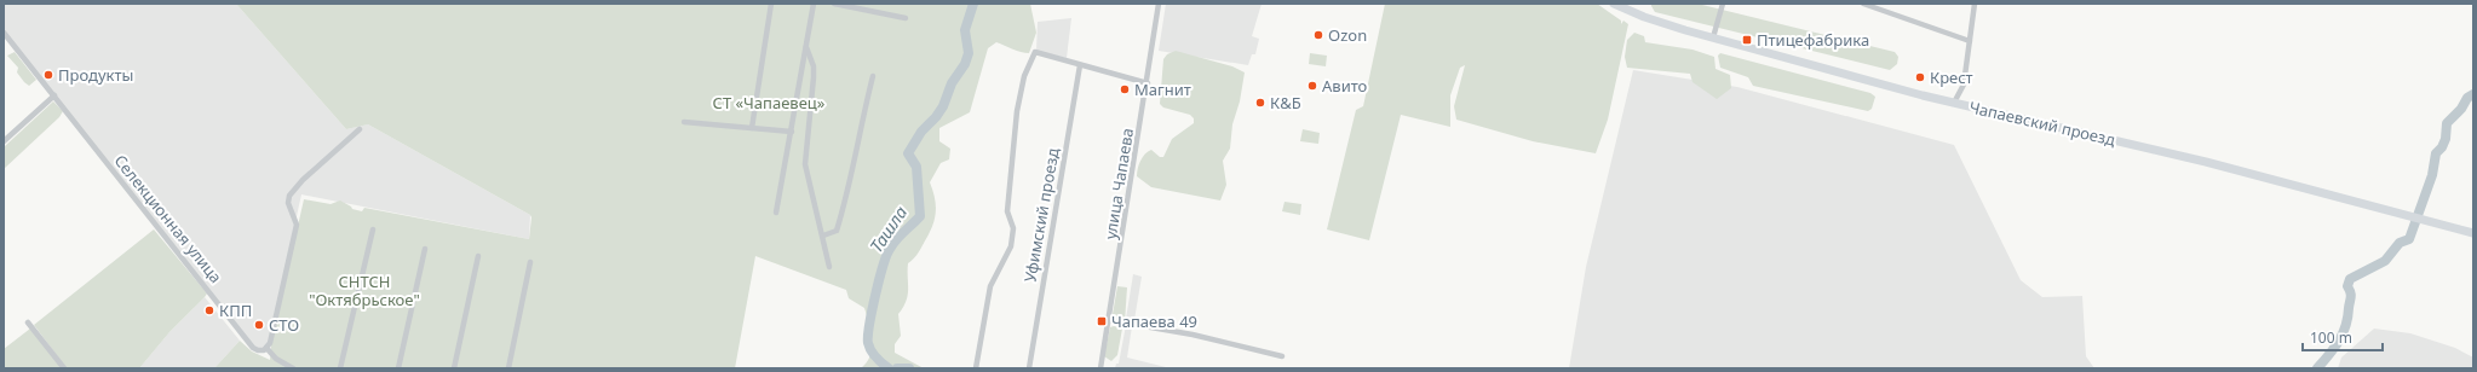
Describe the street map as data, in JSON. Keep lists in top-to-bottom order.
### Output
{
  "streets": {
    "main road": ["Чапаевский проезд"],
    "street": ["улица Чапаева", "Уфимский проезд", "Селекционная улица"]
  },
  "water": ["Ташла"],
  "parks": ["СТ «Чапаевец»", "СНТСН \"Октябрьское\""],
  "places": {
    "other": [
      "Ozon",
      "Продукты",
      "Крест",
      "Авито",
      "Магнит",
      "К&Б",
      "КПП",
      "СТО"
    ],
    "transit": ["Птицефабрика", "Чапаева 49"]
  },
  "scale_bar": "100 m"
}
